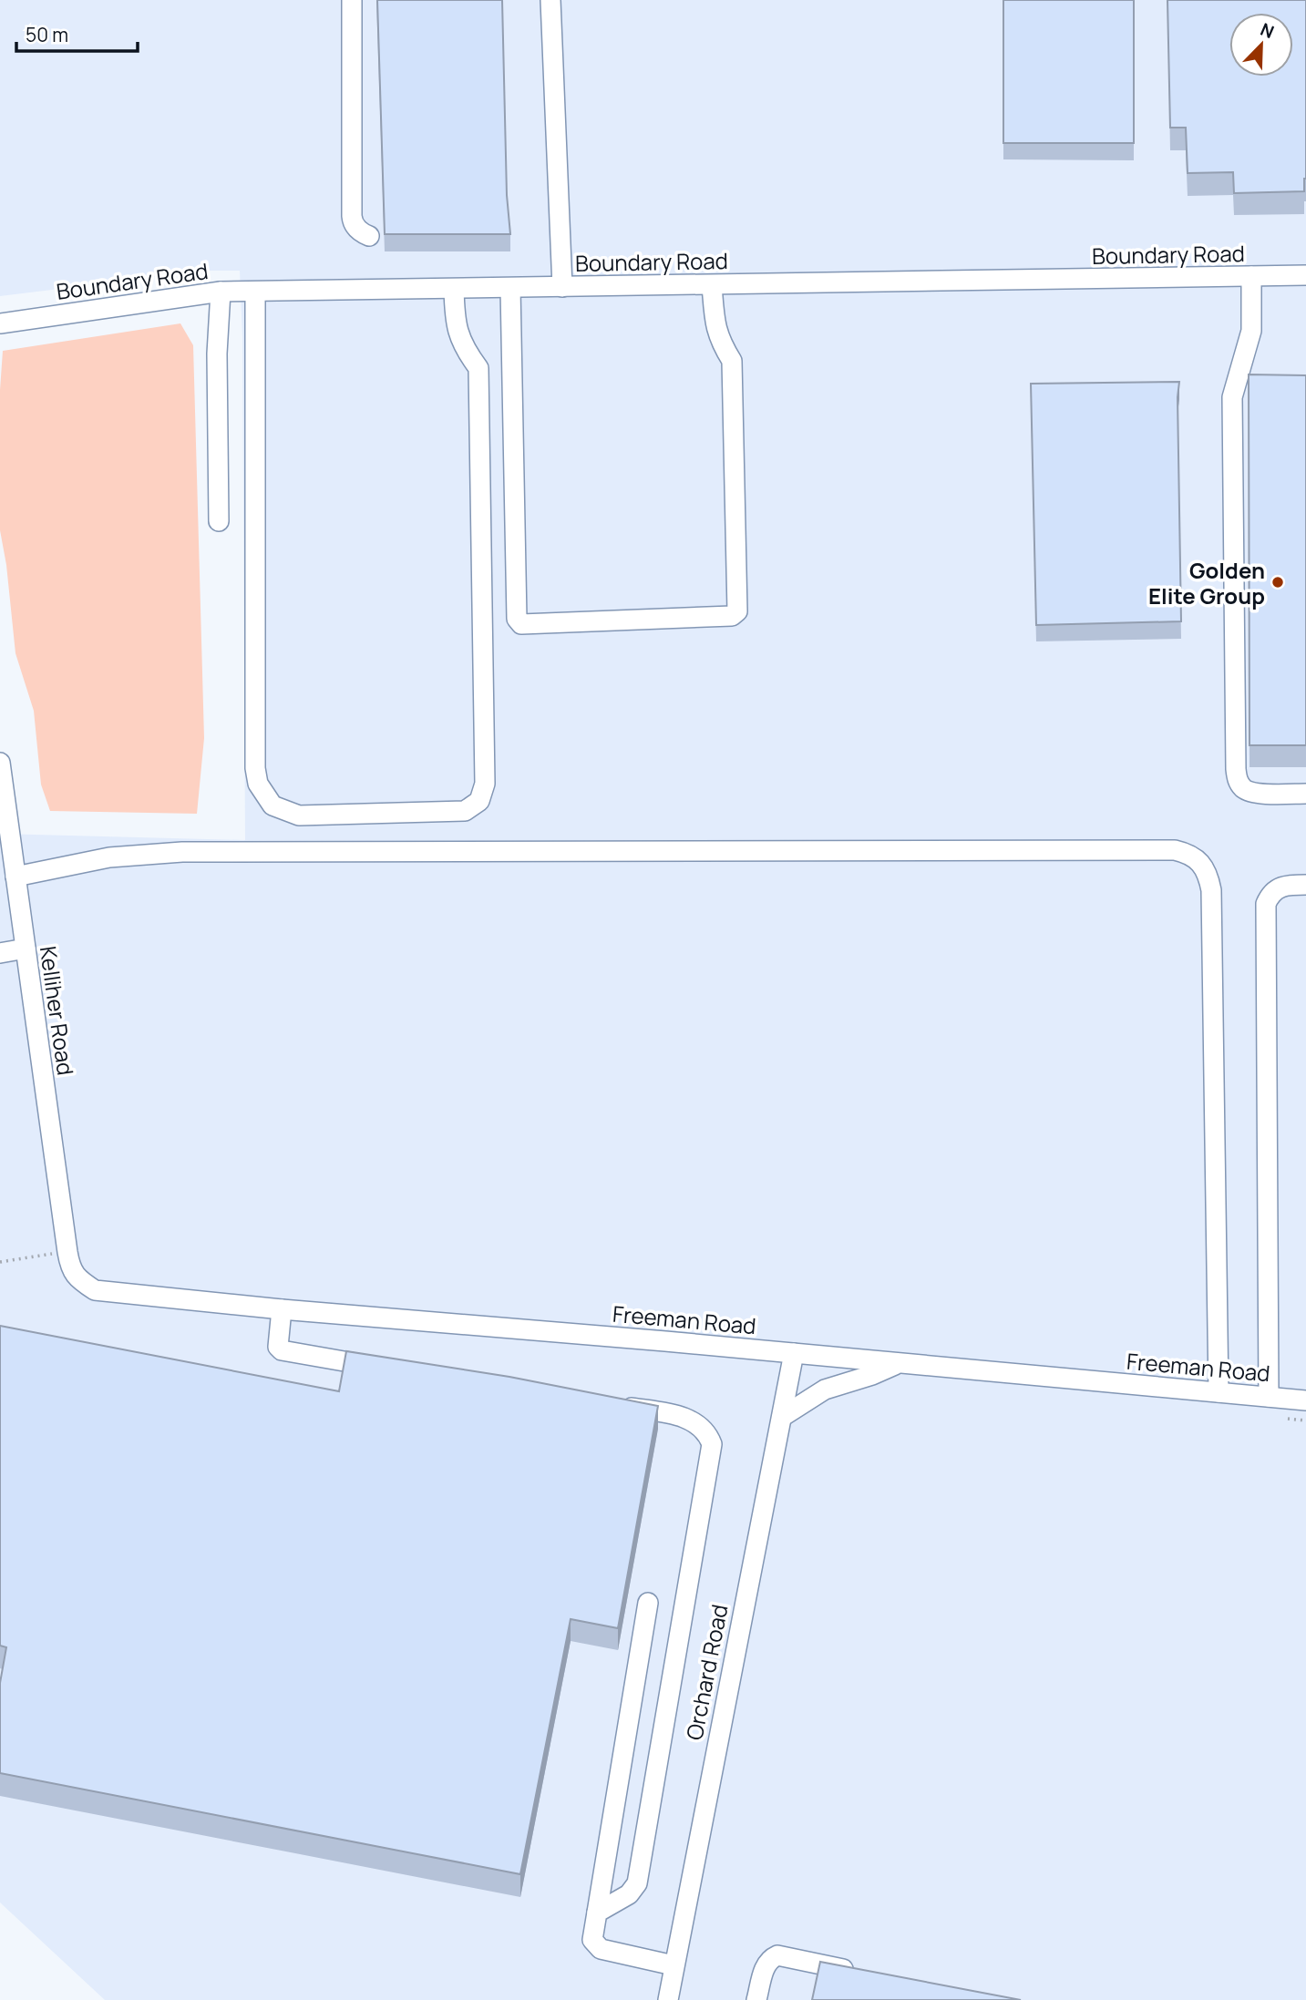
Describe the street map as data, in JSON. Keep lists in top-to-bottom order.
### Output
{
  "streets": {
    "street": [
      "Boundary Road",
      "Kelliher Road",
      "Freeman Road",
      "Orchard Road"
    ]
  },
  "crossings": [
    ["Kelliher Road", "Freeman Road"],
    ["Freeman Road", "Orchard Road"]
  ],
  "places": ["Golden Elite Group"],
  "scale_bar": "50 m",
  "north": "top right"
}
